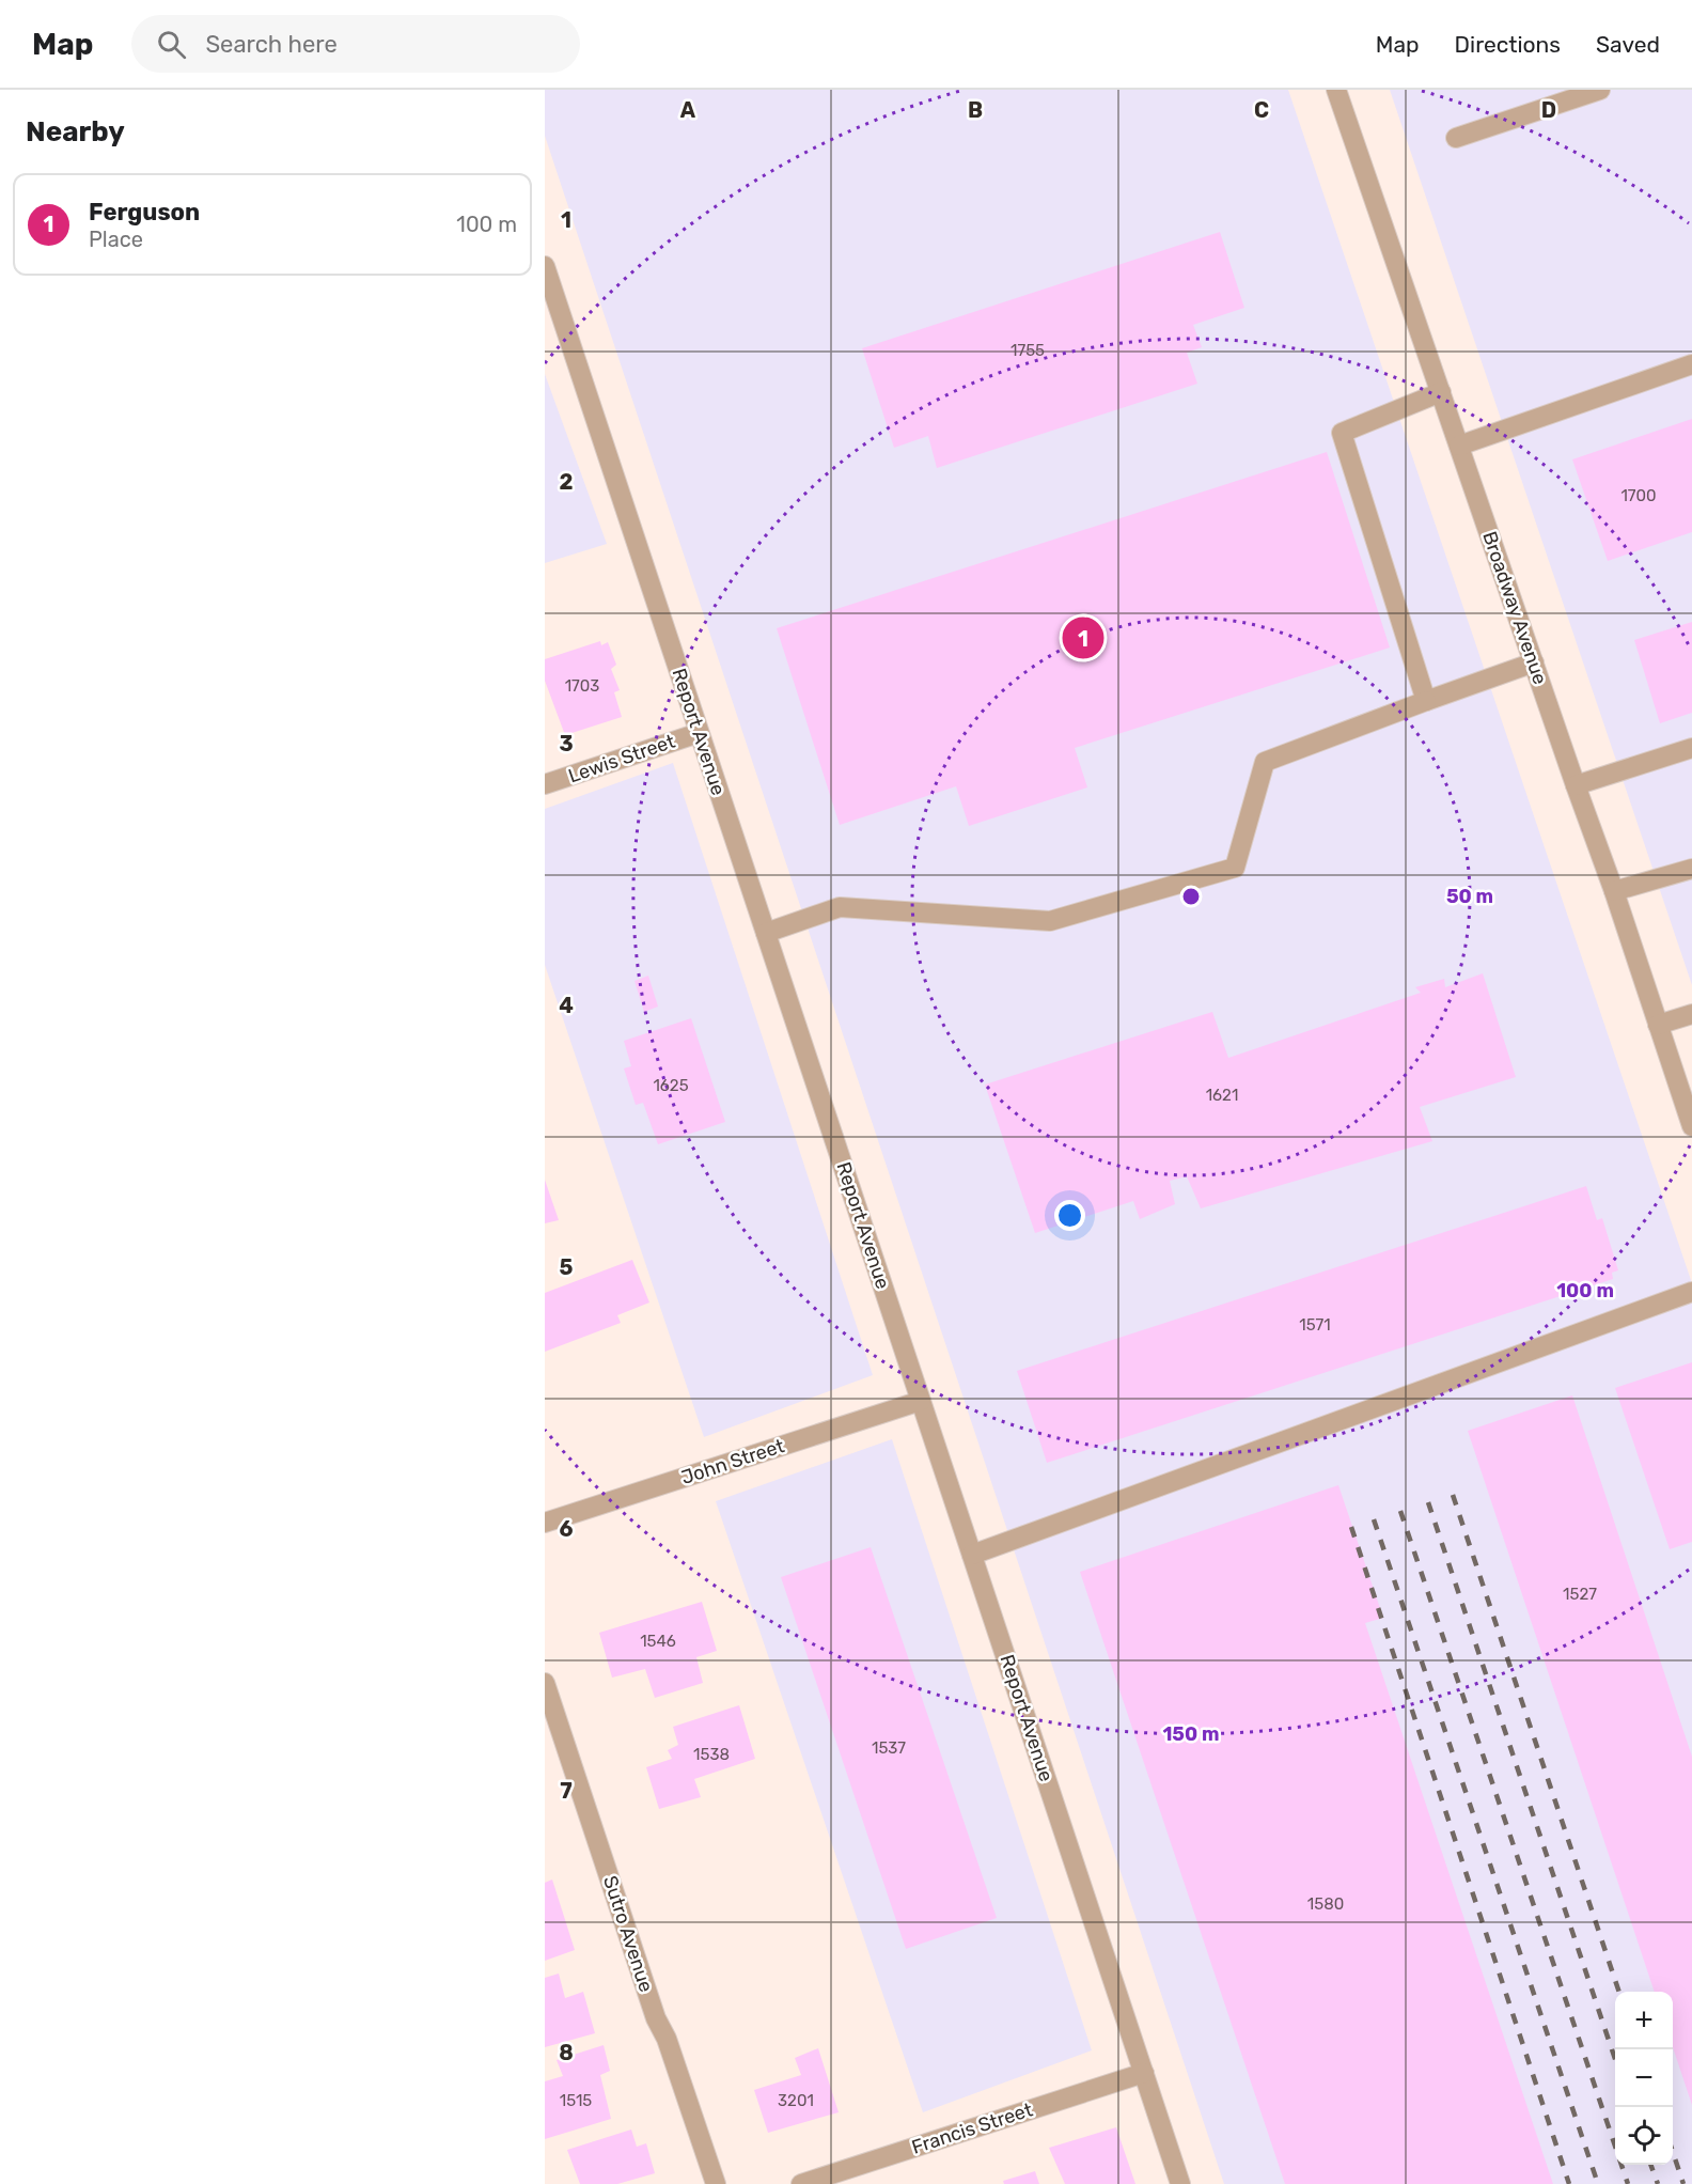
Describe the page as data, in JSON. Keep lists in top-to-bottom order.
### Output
{
  "streets": {
    "street": [
      "Broadway Avenue",
      "Report Avenue",
      "Lewis Street",
      "John Street",
      "Sutro Avenue",
      "Francis Street"
    ]
  },
  "crossings": [
    ["Report Avenue", "Lewis Street"],
    ["Report Avenue", "John Street"],
    ["Report Avenue", "Francis Street"]
  ],
  "house_numbers": [
    "1755",
    "1700",
    "1703",
    "1625",
    "1621",
    "1571",
    "1527",
    "1546",
    "1537",
    "1538",
    "1580",
    "1515",
    "3201"
  ],
  "page": {
    "header": "Map",
    "search": "Search here",
    "nav": ["Map", "Directions", "Saved"],
    "heading": "Nearby",
    "list": [
      {
        "mark": "1",
        "name": "Ferguson",
        "note": "Place",
        "value": "100 m"
      }
    ],
    "pins": "1",
    "map_buttons": ["+", "−"]
  },
  "grid": {
    "columns": [
      "A",
      "B",
      "C",
      "D"
    ],
    "rows": [
      "1",
      "2",
      "3",
      "4",
      "5",
      "6",
      "7",
      "8"
    ]
  },
  "rings": ["50 m", "100 m", "150 m"]
}
